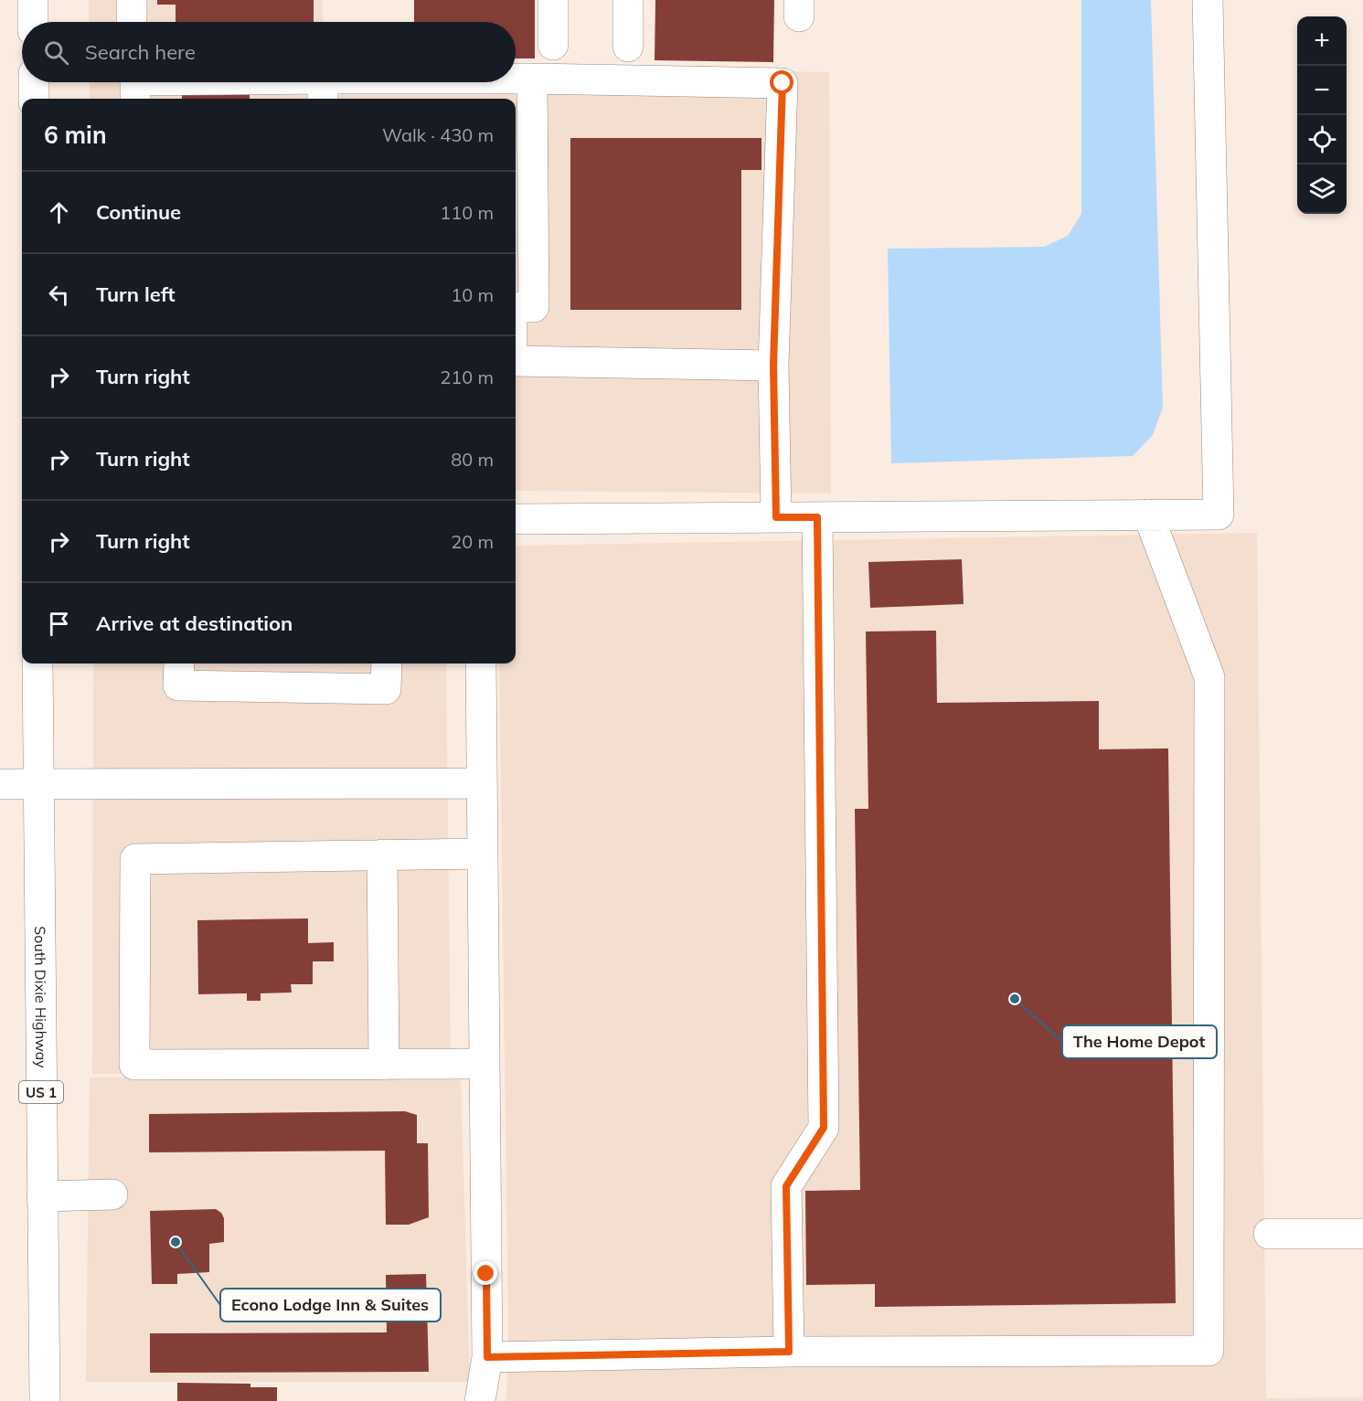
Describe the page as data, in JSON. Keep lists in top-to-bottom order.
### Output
{
  "streets": {
    "main road": ["South Dixie Highway", "US 1"]
  },
  "places": ["The Home Depot", "Econo Lodge Inn & Suites"],
  "page": {
    "map_buttons": ["+", "−"],
    "search": "Search here",
    "heading": ["6 min", "Walk · 430 m"],
    "list": [
      ["Continue", "110 m"],
      ["Turn left", "10 m"],
      ["Turn right", "210 m"],
      ["Turn right", "80 m"],
      ["Turn right", "20 m"],
      "Arrive at destination"
    ]
  }
}
